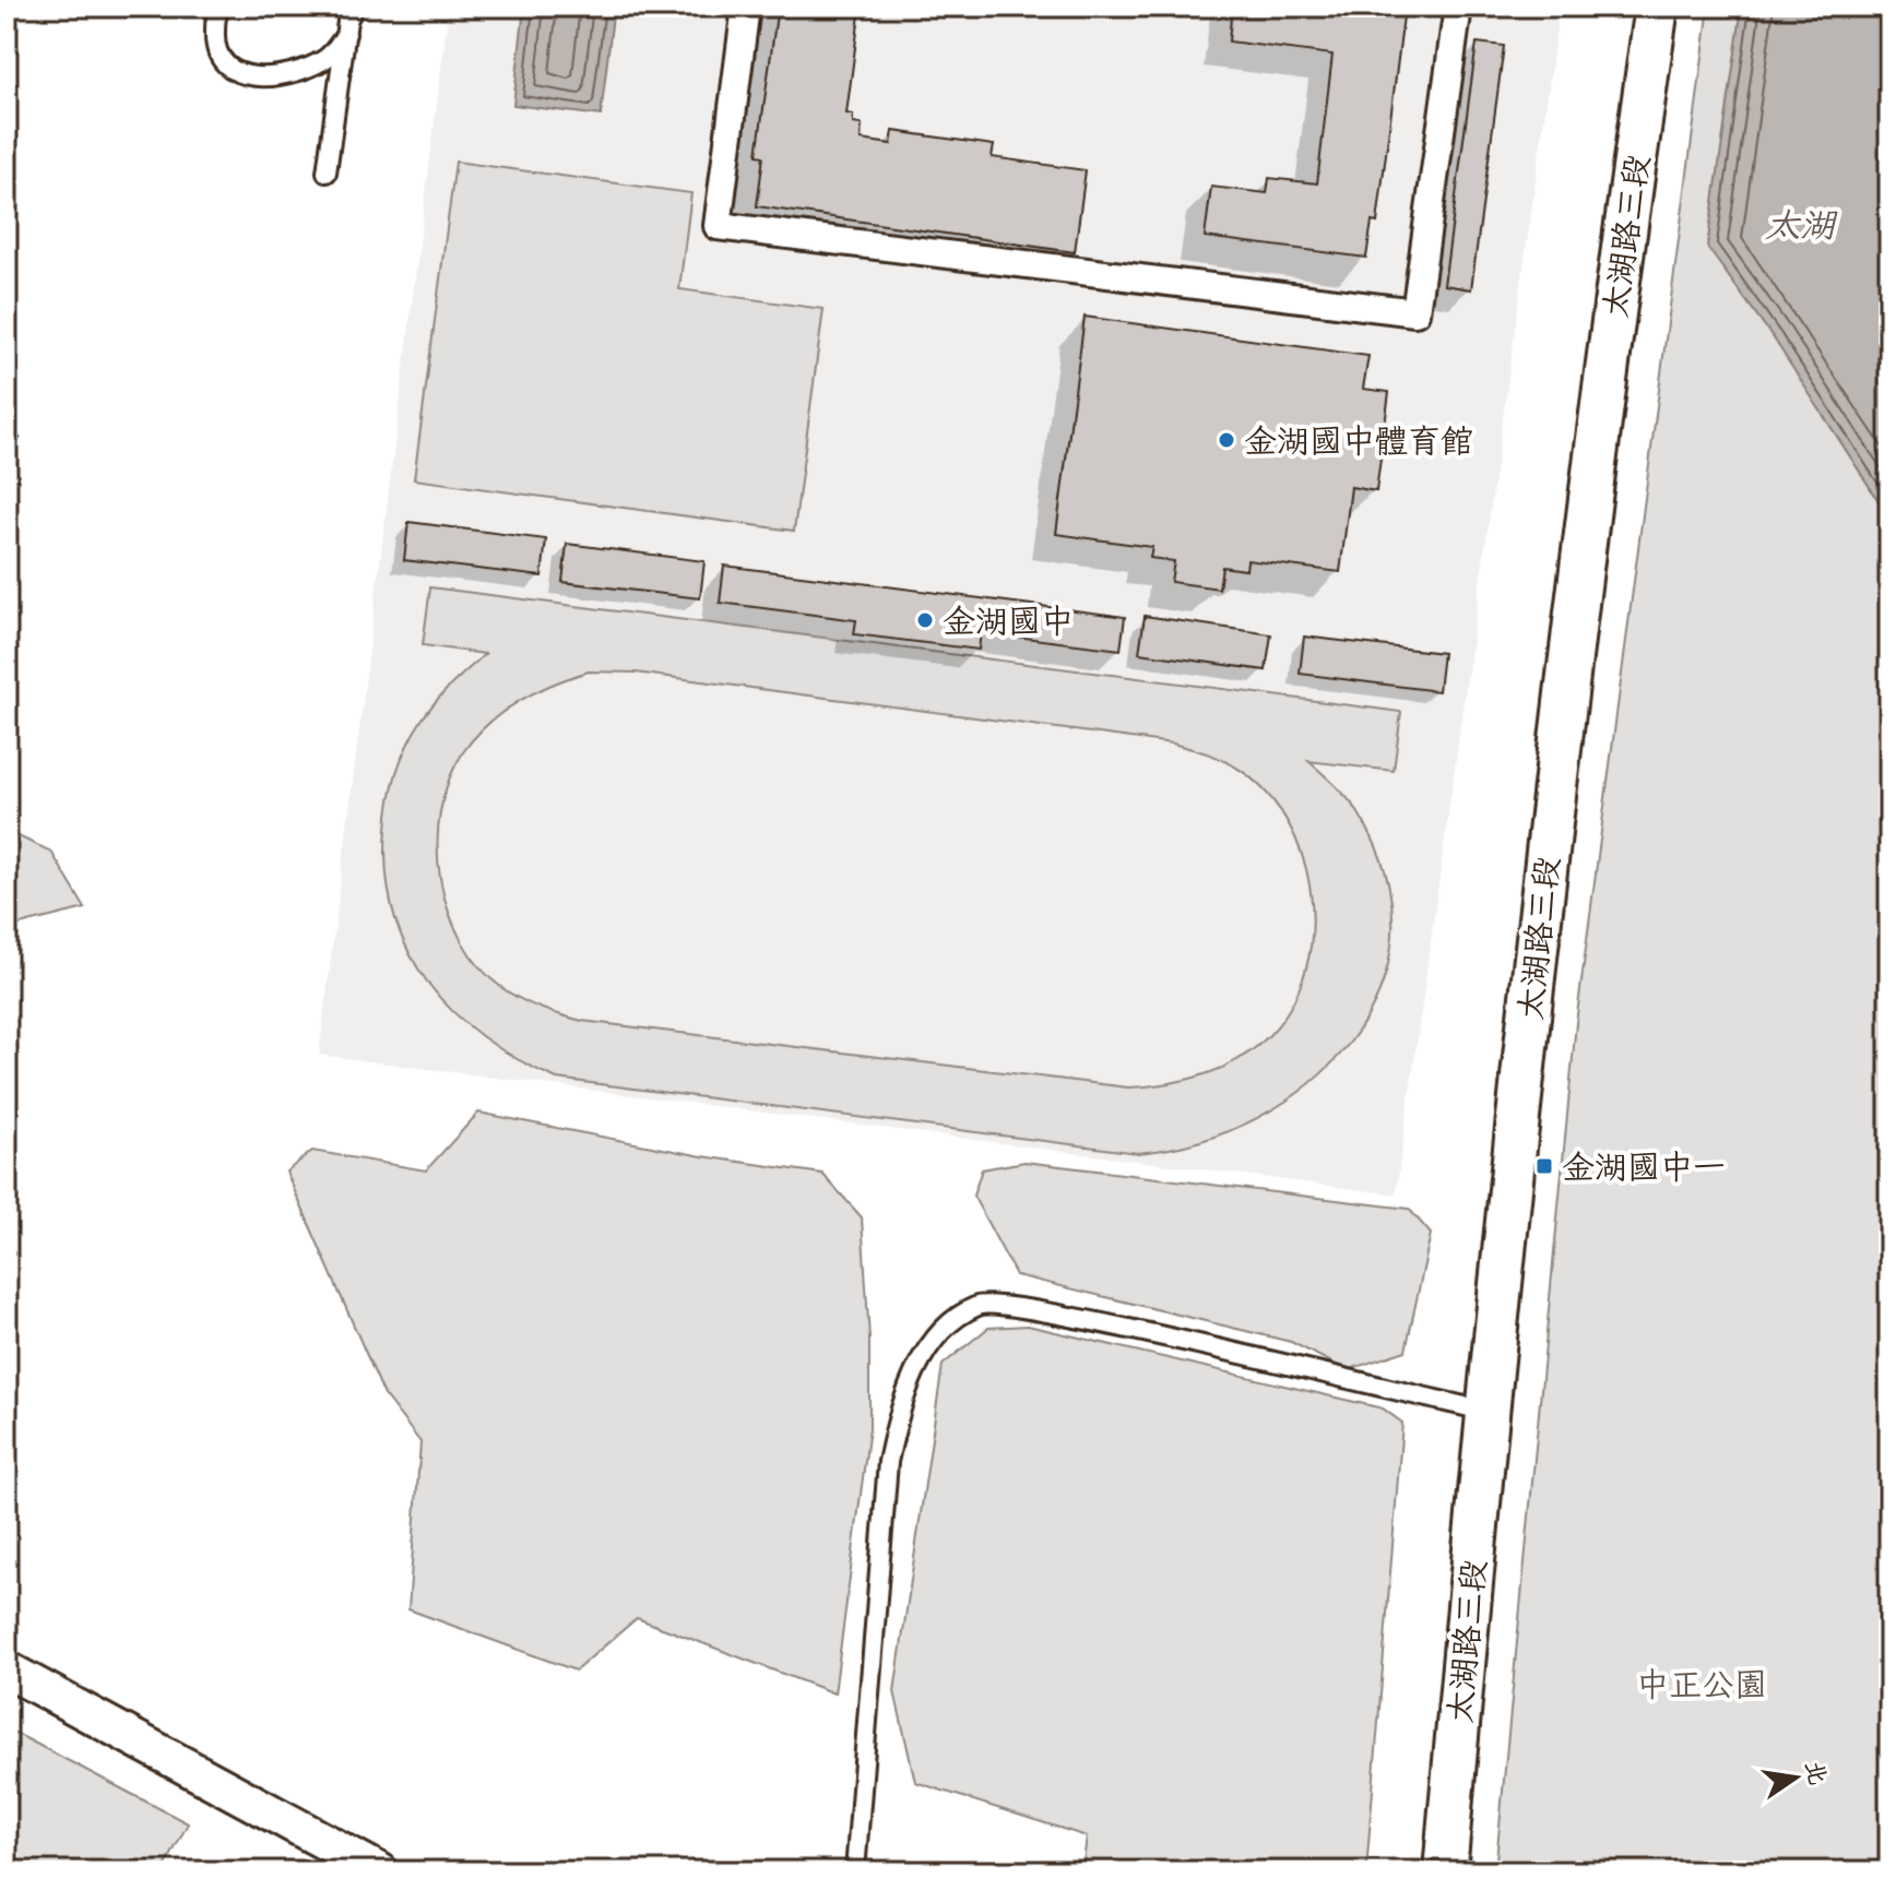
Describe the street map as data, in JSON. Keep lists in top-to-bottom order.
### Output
{
  "streets": {
    "street": ["太湖路三段"]
  },
  "water": ["太湖"],
  "parks": ["中正公園"],
  "places": {
    "other": ["金湖國中體育館", "金湖國中"],
    "transit": ["金湖國中一"]
  },
  "north": "right"
}
